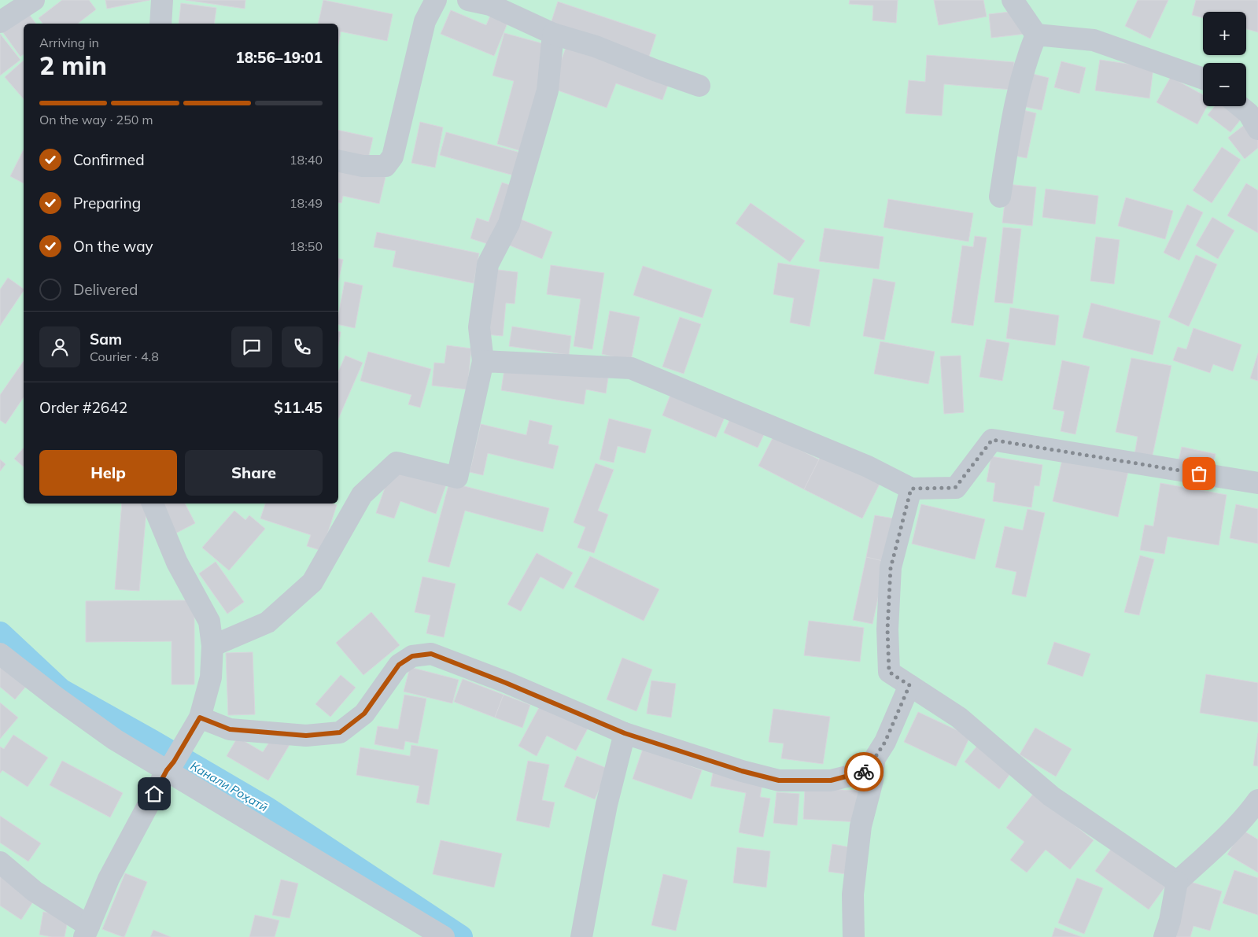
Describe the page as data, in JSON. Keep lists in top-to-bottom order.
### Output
{
  "water": ["Канали Роҳатӣ"],
  "page": {
    "map_buttons": ["+", "−"],
    "heading": ["2 min", "Arriving in", "18:56–19:01"],
    "panel": [
      "Sam",
      "Courier · 4.8",
      "Order #2642",
      "$11.45"
    ],
    "bar": "On the way · 250 m",
    "list": [
      ["Confirmed", "18:40"],
      ["Preparing", "18:49"],
      ["On the way", "18:50"],
      "Delivered"
    ],
    "buttons": ["Help", "Share"]
  }
}
